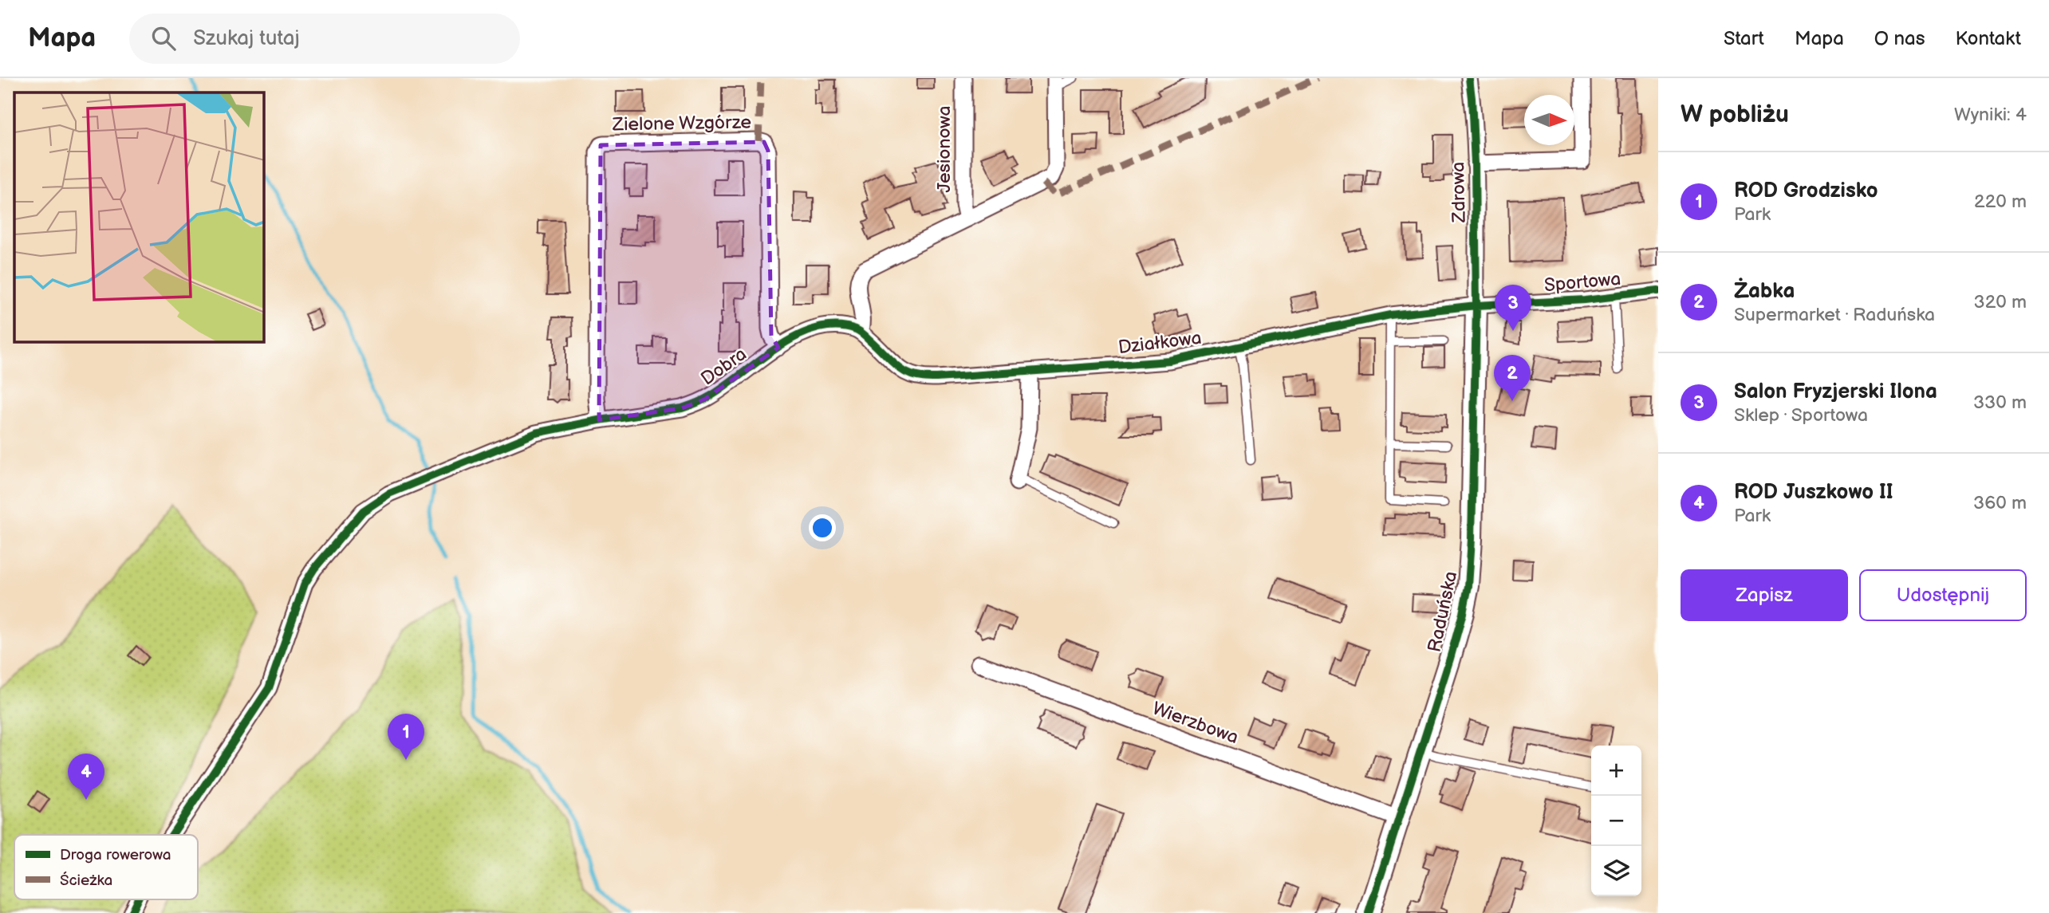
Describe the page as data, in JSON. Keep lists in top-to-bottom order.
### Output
{
  "streets": {
    "street": [
      "Zielone Wzgórze",
      "Jesionowa",
      "Zdrowa",
      "Sportowa",
      "Działkowa",
      "Dobra",
      "Raduńska",
      "Wierzbowa"
    ]
  },
  "crossings": [
    ["Zielone Wzgórze", "Dobra"],
    ["Zdrowa", "Sportowa"],
    ["Zdrowa", "Działkowa"],
    ["Zdrowa", "Raduńska"],
    ["Sportowa", "Działkowa"],
    ["Sportowa", "Raduńska"],
    ["Działkowa", "Dobra"],
    ["Działkowa", "Raduńska"],
    ["Raduńska", "Wierzbowa"]
  ],
  "legend": ["Droga rowerowa", "Ścieżka"],
  "north": "right",
  "page": {
    "header": "Mapa",
    "search": "Szukaj tutaj",
    "nav": [
      "Start",
      "Mapa",
      "O nas",
      "Kontakt"
    ],
    "heading": ["W pobliżu", "Wyniki: 4"],
    "list": [
      {
        "mark": "1",
        "name": "ROD Grodzisko",
        "note": "Park",
        "value": "220 m"
      },
      {
        "mark": "2",
        "name": "Żabka",
        "note": "Supermarket · Raduńska",
        "value": "320 m"
      },
      {
        "mark": "3",
        "name": "Salon Fryzjerski Ilona",
        "note": "Sklep · Sportowa",
        "value": "330 m"
      },
      {
        "mark": "4",
        "name": "ROD Juszkowo II",
        "note": "Park",
        "value": "360 m"
      }
    ],
    "pins": [
      "3",
      "2",
      "1",
      "4"
    ],
    "buttons": ["Zapisz", "Udostępnij"],
    "map_buttons": ["+", "−"]
  }
}
